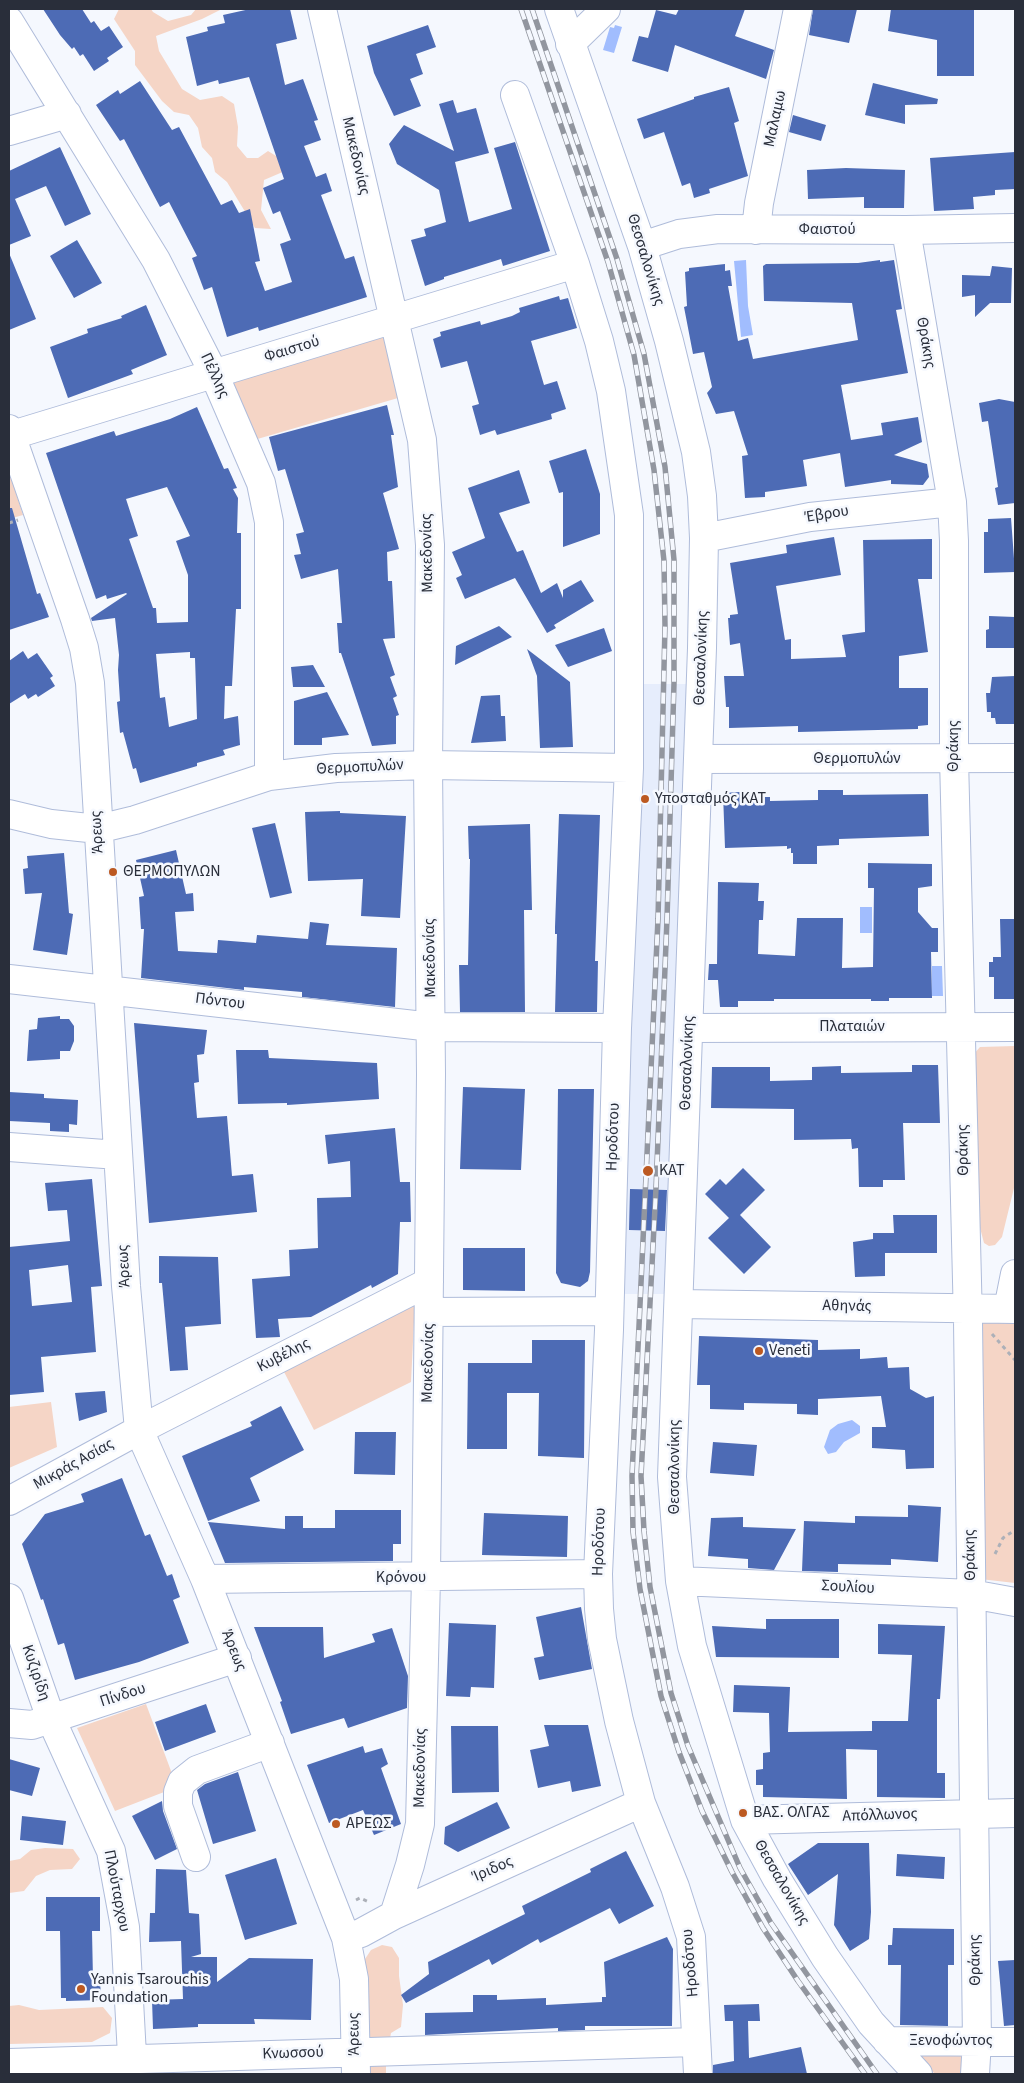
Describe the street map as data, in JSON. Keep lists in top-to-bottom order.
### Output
{
  "streets": {
    "street": [
      "Μαλαμω",
      "Μακεδονίας",
      "Φαιστού",
      "Θεσσαλονίκης",
      "Θράκης",
      "Πέλλης",
      "Έβρου",
      "Θερμοπυλών",
      "Άρεως",
      "Πόντου",
      "Πλαταιών",
      "Ηροδότου",
      "Αθηνάς",
      "Κυβέλης",
      "Μικράς Ασίας",
      "Κρόνου",
      "Σουλίου",
      "Κυζιρίδη",
      "Πίνδου",
      "Απόλλωνος",
      "Ίριδος",
      "Πλούταρχου",
      "Ξενοφώντος",
      "Κνωσσού"
    ]
  },
  "crossings": [
    ["Μαλαμω", "Φαιστού"],
    ["Μακεδονίας", "Φαιστού"],
    ["Μακεδονίας", "Θερμοπυλών"],
    ["Μακεδονίας", "Πόντου"],
    ["Μακεδονίας", "Κυβέλης"],
    ["Μακεδονίας", "Κρόνου"],
    ["Μακεδονίας", "Ίριδος"],
    ["Φαιστού", "Θεσσαλονίκης"],
    ["Φαιστού", "Θράκης"],
    ["Φαιστού", "Πέλλης"],
    ["Φαιστού", "Άρεως"],
    ["Θεσσαλονίκης", "Έβρου"],
    ["Θεσσαλονίκης", "Θερμοπυλών"],
    ["Θεσσαλονίκης", "Πλαταιών"],
    ["Θεσσαλονίκης", "Αθηνάς"],
    ["Θεσσαλονίκης", "Σουλίου"],
    ["Θεσσαλονίκης", "Απόλλωνος"],
    ["Θεσσαλονίκης", "Ξενοφώντος"],
    ["Θράκης", "Έβρου"],
    ["Θράκης", "Θερμοπυλών"],
    ["Θράκης", "Πλαταιών"],
    ["Θράκης", "Αθηνάς"],
    ["Θράκης", "Σουλίου"],
    ["Θράκης", "Απόλλωνος"],
    ["Θράκης", "Ξενοφώντος"],
    ["Πέλλης", "Θερμοπυλών"],
    ["Θερμοπυλών", "Άρεως"],
    ["Άρεως", "Πόντου"],
    ["Άρεως", "Κυβέλης"],
    ["Άρεως", "Μικράς Ασίας"],
    ["Άρεως", "Κρόνου"],
    ["Άρεως", "Πίνδου"],
    ["Άρεως", "Ίριδος"],
    ["Άρεως", "Κνωσσού"],
    ["Ηροδότου", "Κρόνου"],
    ["Ηροδότου", "Ίριδος"],
    ["Ηροδότου", "Κνωσσού"],
    ["Κυβέλης", "Μικράς Ασίας"],
    ["Κυζιρίδη", "Πίνδου"],
    ["Κυζιρίδη", "Πλούταρχου"],
    ["Πίνδου", "Πλούταρχου"],
    ["Πλούταρχου", "Κνωσσού"]
  ],
  "places": [
    "Υποσταθμός ΚΑΤ",
    "ΘΕΡΜΟΠΥΛΩΝ",
    "KAT",
    "Veneti",
    "ΒΑΣ. ΟΛΓΑΣ",
    "ΑΡΕΩΣ",
    "Yannis Tsarouchis Foundation"
  ]
}
